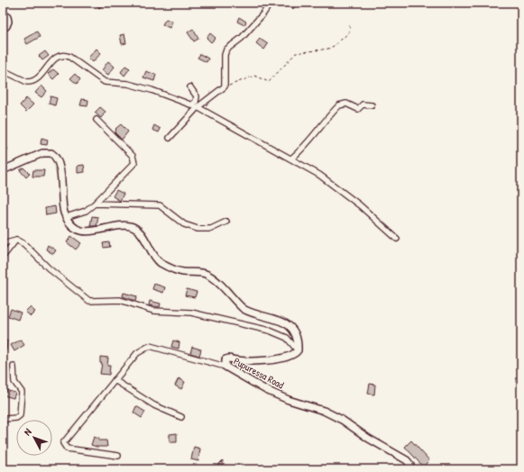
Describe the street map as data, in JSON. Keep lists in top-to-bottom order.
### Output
{
  "streets": {
    "main road": ["Pupuressa Road"]
  },
  "north": "top left"
}
